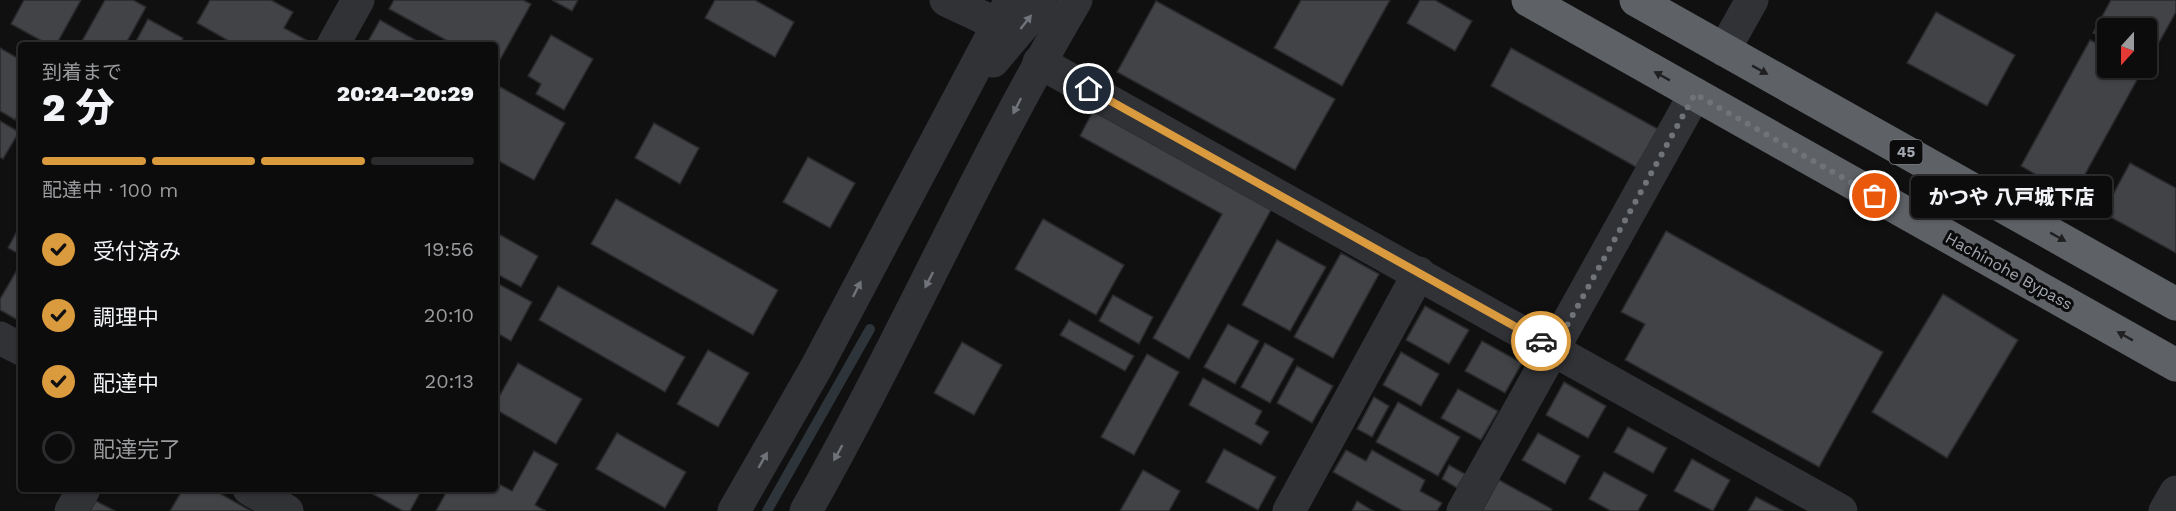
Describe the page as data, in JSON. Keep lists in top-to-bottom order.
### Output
{
  "streets": {
    "highway": ["45", "Hachinohe Bypass"]
  },
  "places": ["かつや 八戸城下店"],
  "north": "bottom",
  "page": {
    "heading": ["2 分", "到着まで", "20:24–20:29"],
    "bar": "配達中 · 100 m",
    "bubble": "かつや 八戸城下店",
    "list": [
      ["受付済み", "19:56"],
      ["調理中", "20:10"],
      ["配達中", "20:13"],
      "配達完了"
    ]
  }
}
